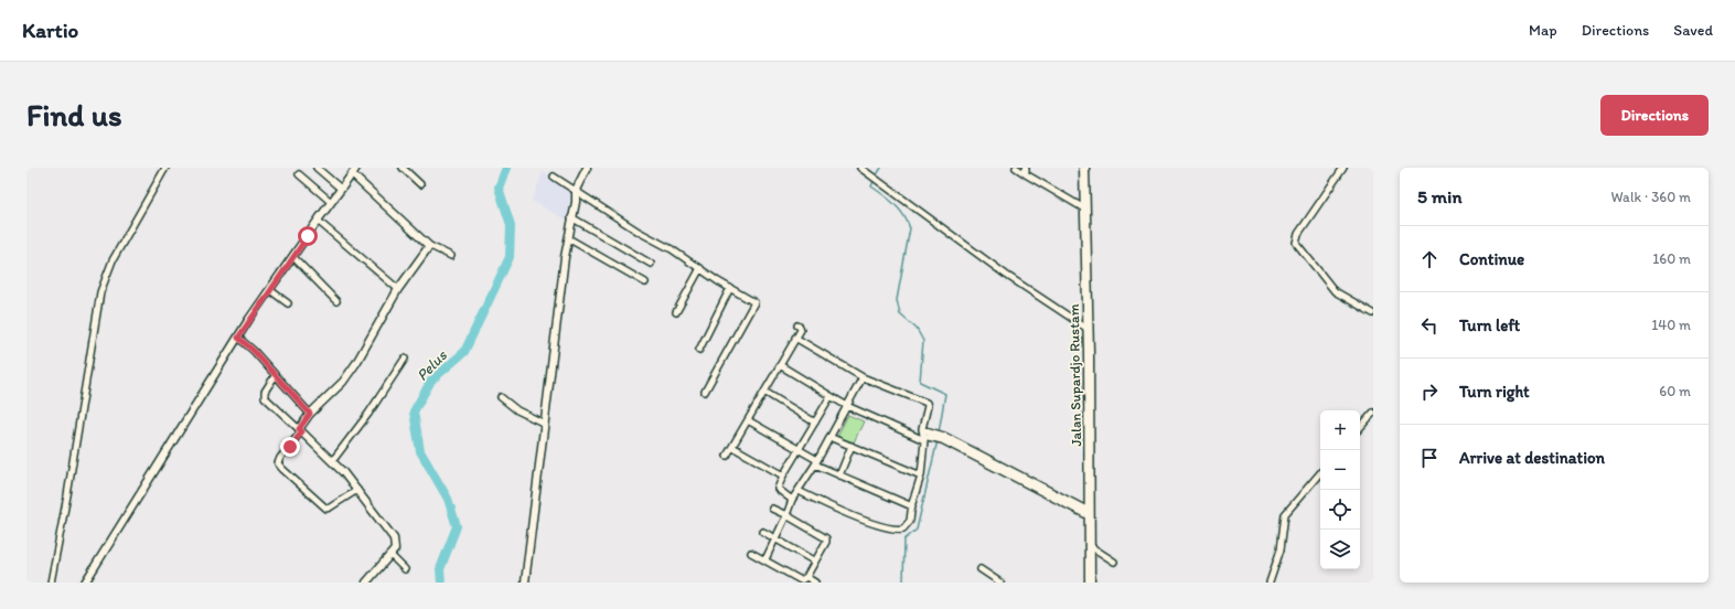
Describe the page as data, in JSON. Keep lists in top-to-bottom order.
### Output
{
  "streets": {
    "highway": ["Jalan Supardjo Rustam"]
  },
  "water": ["Pelus"],
  "page": {
    "header": "Kartio",
    "nav": ["Map", "Directions", "Saved"],
    "buttons": "Directions",
    "title": "Find us",
    "heading": ["5 min", "Walk · 360 m"],
    "list": [
      ["Continue", "160 m"],
      ["Turn left", "140 m"],
      ["Turn right", "60 m"],
      "Arrive at destination"
    ],
    "map_buttons": ["+", "−"]
  }
}
